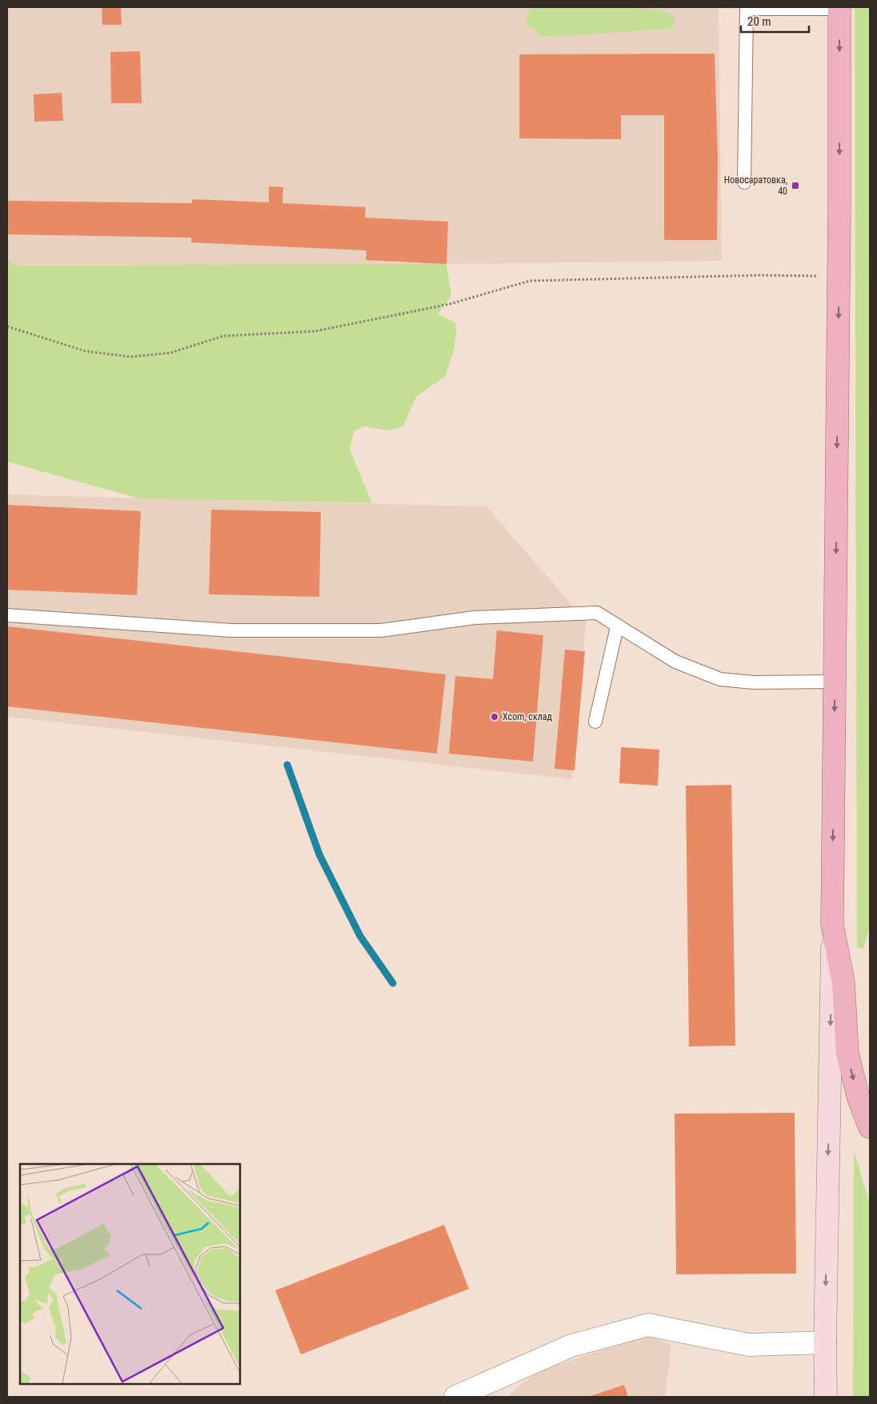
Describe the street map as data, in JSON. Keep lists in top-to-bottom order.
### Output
{
  "places": {
    "transit": ["Новосаратовка, 40"],
    "other": ["Xсom, склад"]
  },
  "scale_bar": "20 m"
}
